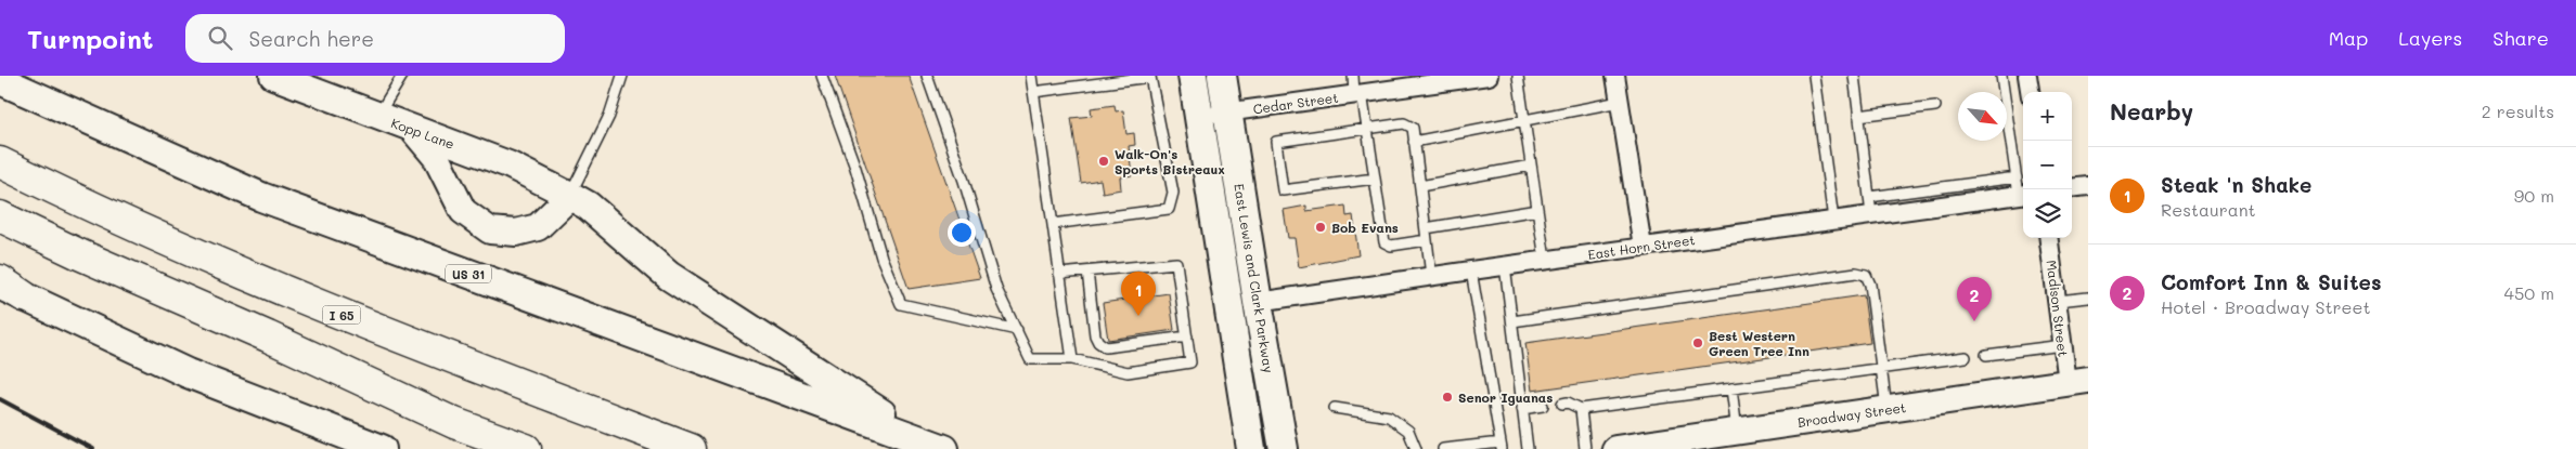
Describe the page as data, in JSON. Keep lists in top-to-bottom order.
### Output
{
  "streets": {
    "highway": ["I 65"],
    "main road": ["US 31", "East Lewis and Clark Parkway"],
    "street": [
      "Cedar Street",
      "Kopp Lane",
      "East Horn Street",
      "Madison Street",
      "Broadway Street"
    ]
  },
  "crossings": [
    ["Cedar Street", "East Lewis and Clark Parkway"],
    ["East Horn Street", "East Lewis and Clark Parkway"],
    ["Madison Street", "Broadway Street"]
  ],
  "places": [
    "Walk-On's Sports Bistreaux",
    "Bob Evans",
    "Best Western Green Tree Inn",
    "Senor Iguanas"
  ],
  "north": "bottom right",
  "page": {
    "header": "Turnpoint",
    "search": "Search here",
    "nav": ["Map", "Layers", "Share"],
    "heading": ["Nearby", "2 results"],
    "map_buttons": ["+", "−"],
    "list": [
      {
        "mark": "1",
        "name": "Steak 'n Shake",
        "note": "Restaurant",
        "value": "90 m"
      },
      {
        "mark": "2",
        "name": "Comfort Inn & Suites",
        "note": "Hotel · Broadway Street",
        "value": "450 m"
      }
    ],
    "pins": ["1", "2"]
  }
}
